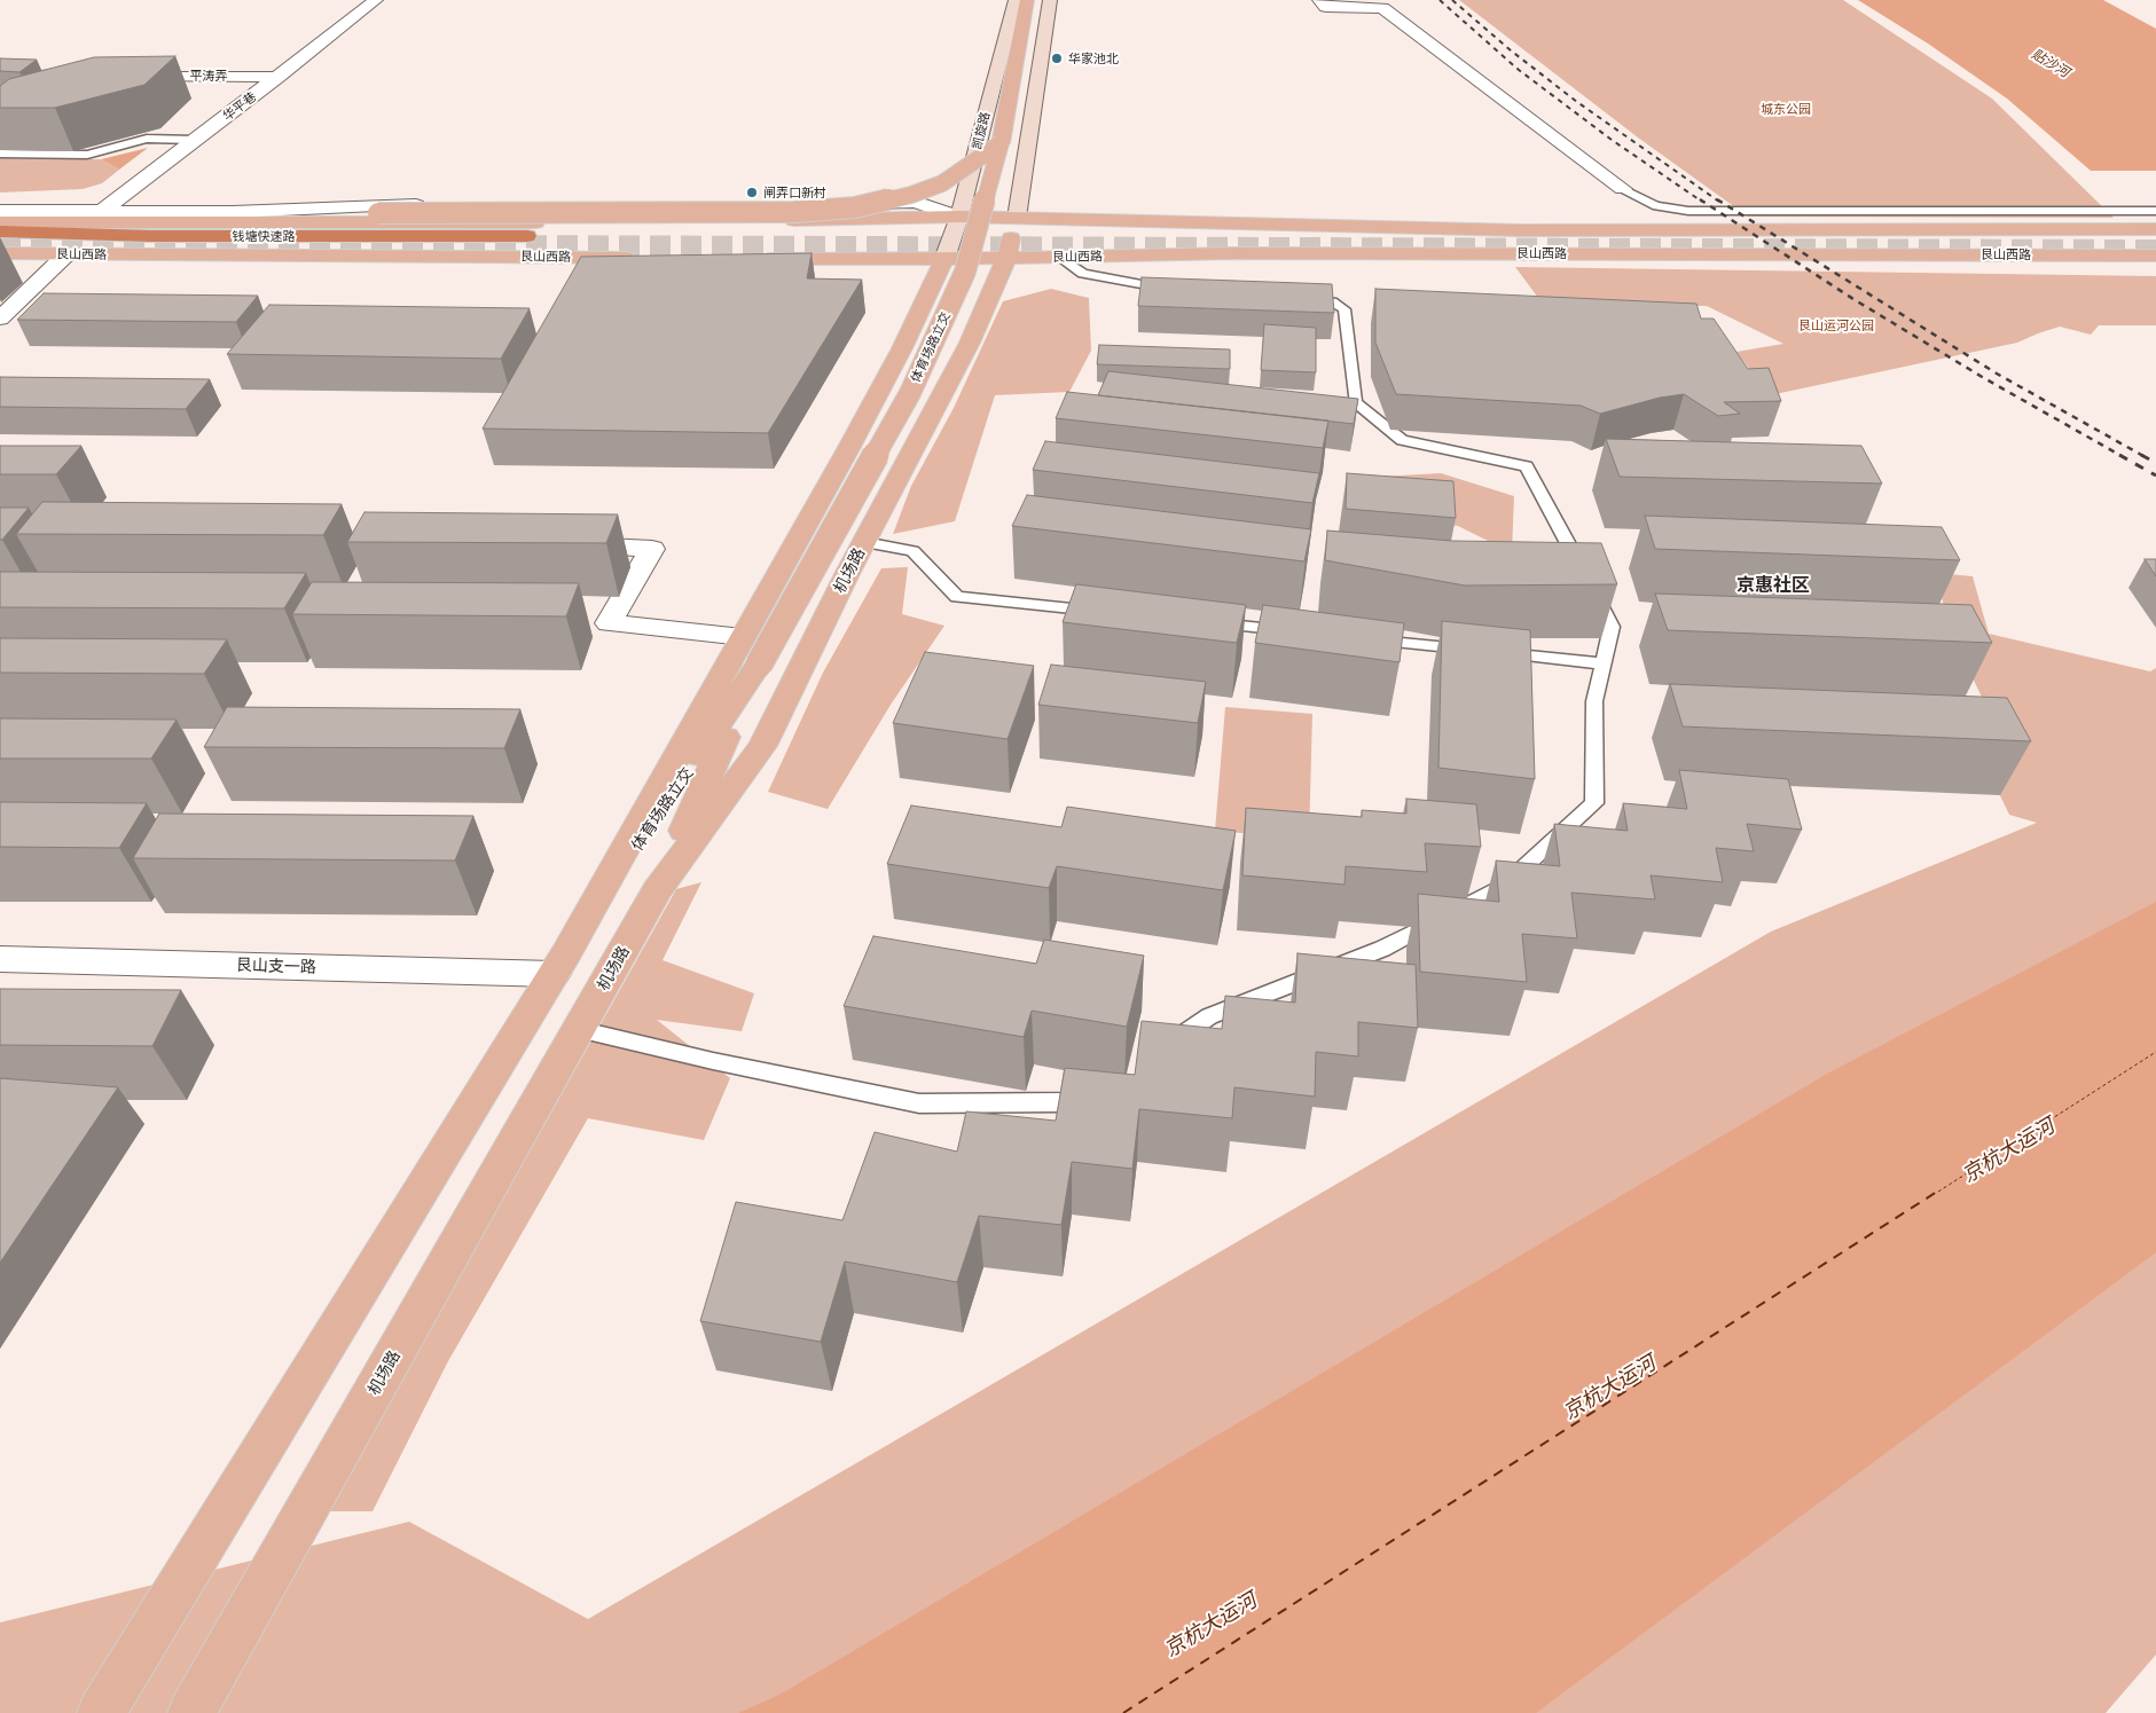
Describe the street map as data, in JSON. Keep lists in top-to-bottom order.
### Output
{
  "streets": {
    "highway": ["钱塘快速路"],
    "main road": [
      "凯旋路",
      "艮山西路",
      "体育场路立交",
      "机场路"
    ],
    "street": ["平涛弄", "华平巷", "艮山支一路"]
  },
  "crossings": [
    ["平涛弄", "华平巷"],
    ["华平巷", "艮山西路"],
    ["凯旋路", "艮山西路"],
    ["艮山西路", "机场路"],
    ["体育场路立交", "机场路"],
    ["体育场路立交", "艮山支一路"]
  ],
  "districts": ["京惠社区"],
  "water": ["贴沙河", "京杭大运河"],
  "parks": ["城东公园", "艮山运河公园"],
  "places": ["华家池北", "闸弄口新村"]
}
